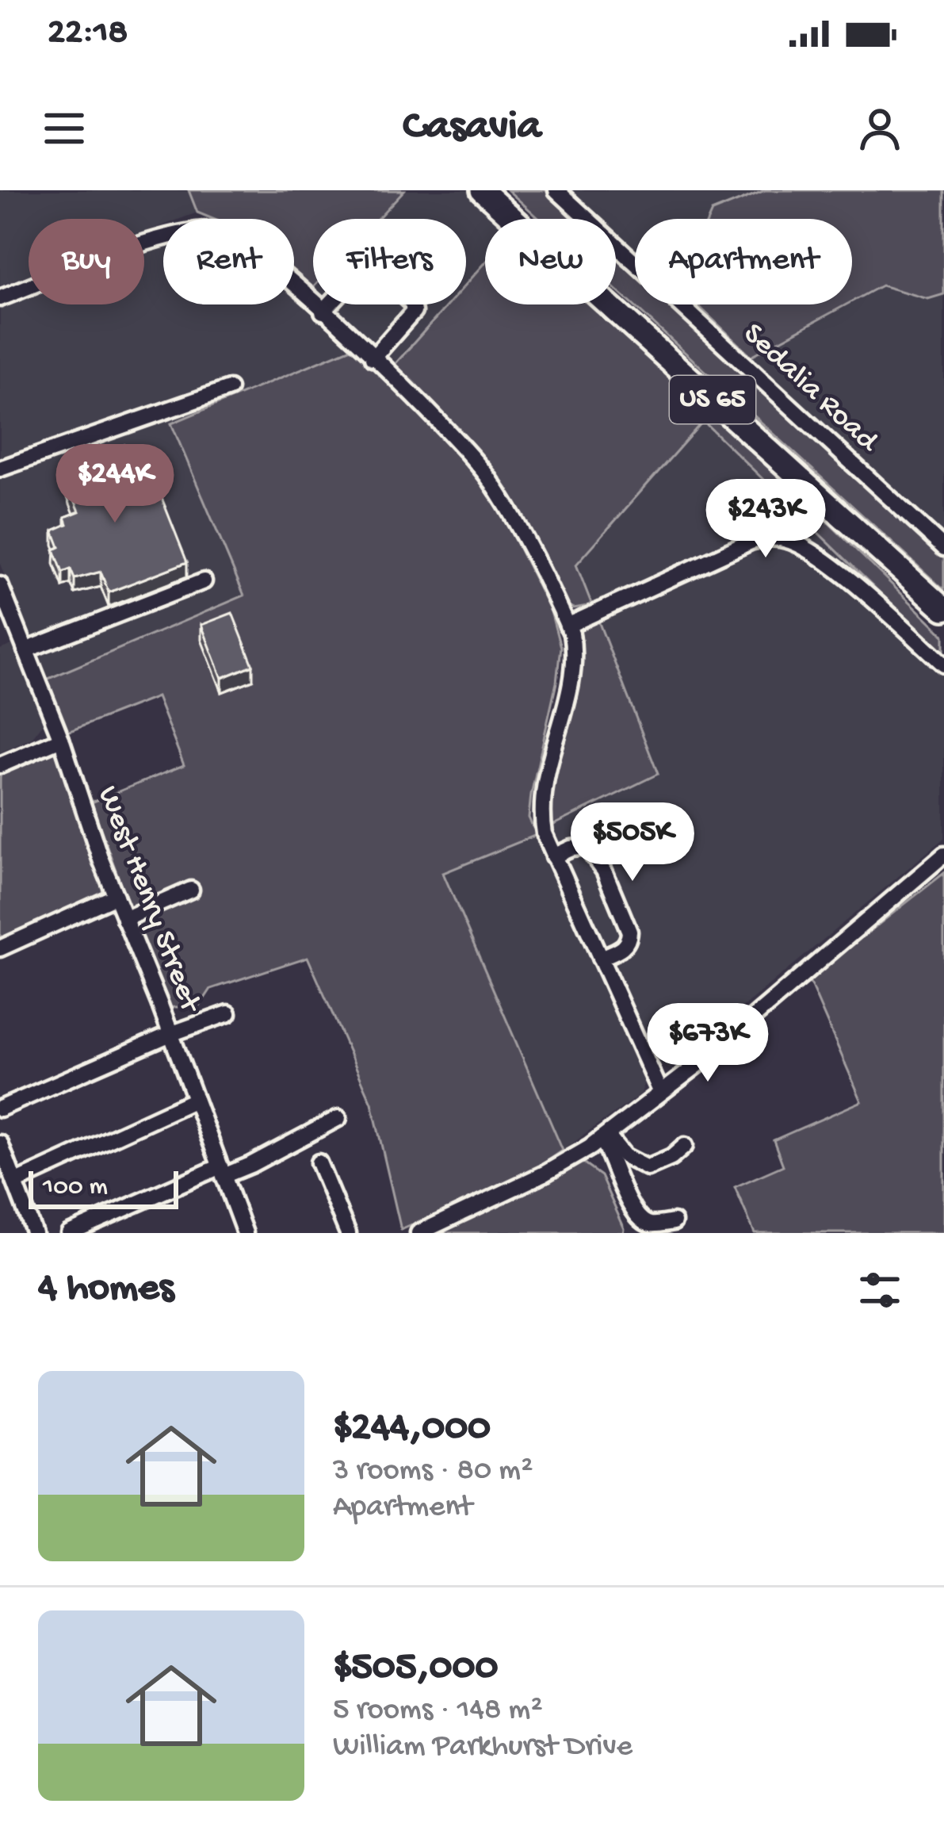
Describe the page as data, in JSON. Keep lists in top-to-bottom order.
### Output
{
  "streets": {
    "highway": ["US 65"],
    "street": ["Sedalia Road", "West Henry Street"]
  },
  "scale_bar": "100 m",
  "page": {
    "status": "22:18",
    "header": "Casavia",
    "chip": [
      "Buy",
      "Rent",
      "Filters",
      "New",
      "Apartment"
    ],
    "price": [
      "$244K",
      "$243K",
      "$505K",
      "$673K"
    ],
    "scale": "100 m",
    "heading": "4 homes",
    "list": [
      {
        "name": "$244,000",
        "note": "3 rooms · 80 m² · Apartment"
      },
      {
        "name": "$505,000",
        "note": "5 rooms · 148 m² · William Parkhurst Drive"
      }
    ]
  }
}
